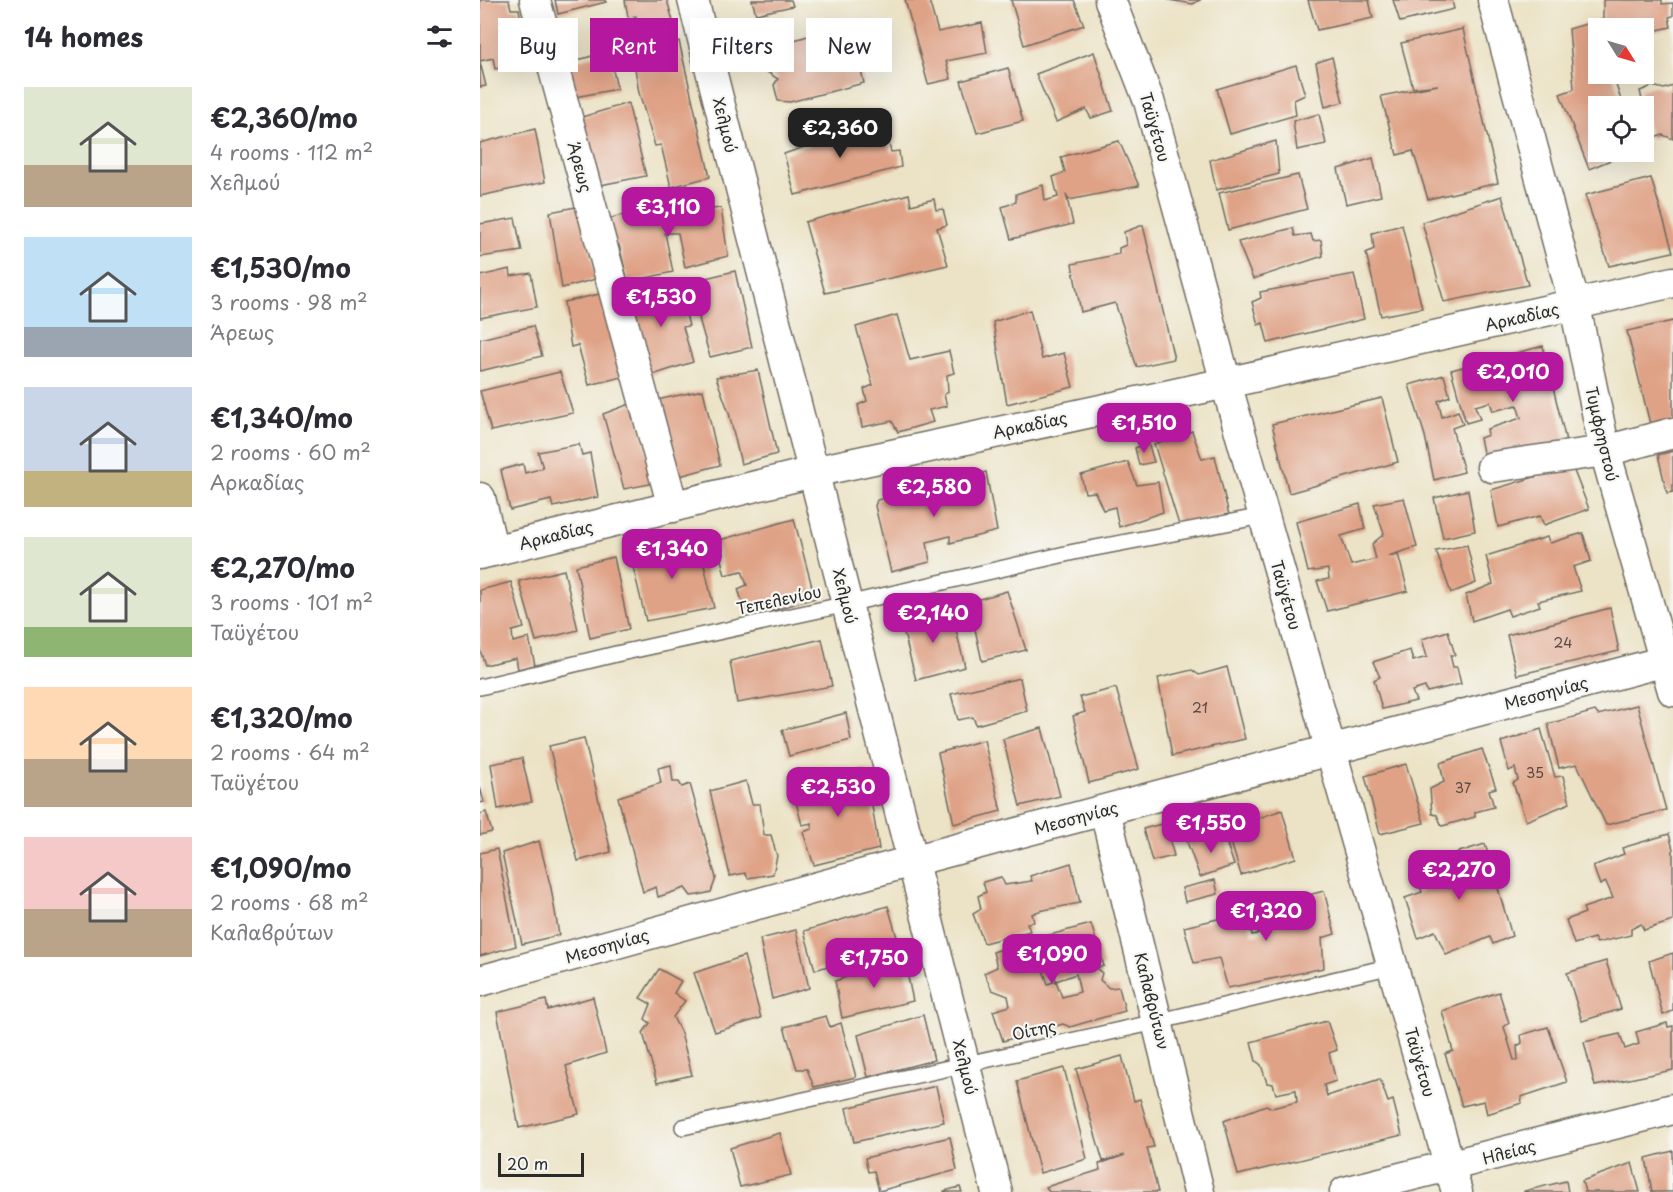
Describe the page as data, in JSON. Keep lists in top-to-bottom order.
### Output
{
  "streets": {
    "street": [
      "Χελμού",
      "Ταϋγέτου",
      "Άρεως",
      "Αρκαδίας",
      "Τυμφρηστού",
      "Μεσσηνίας",
      "Καλαβρύτων",
      "Ηλείας"
    ],
    "lane": ["Τεπελενίου", "Οίτης"]
  },
  "crossings": [
    ["Χελμού", "Αρκαδίας"],
    ["Χελμού", "Τεπελενίου"],
    ["Χελμού", "Μεσσηνίας"],
    ["Χελμού", "Οίτης"],
    ["Ταϋγέτου", "Αρκαδίας"],
    ["Ταϋγέτου", "Τεπελενίου"],
    ["Ταϋγέτου", "Μεσσηνίας"],
    ["Ταϋγέτου", "Οίτης"],
    ["Ταϋγέτου", "Ηλείας"],
    ["Άρεως", "Αρκαδίας"],
    ["Αρκαδίας", "Τυμφρηστού"],
    ["Τυμφρηστού", "Μεσσηνίας"],
    ["Μεσσηνίας", "Καλαβρύτων"],
    ["Καλαβρύτων", "Οίτης"]
  ],
  "house_numbers": [
    "24",
    "21",
    "35",
    "37"
  ],
  "scale_bar": "20 m",
  "north": "bottom right",
  "page": {
    "heading": "14 homes",
    "chip": [
      "Buy",
      "Rent",
      "Filters",
      "New"
    ],
    "list": [
      {
        "name": "€2,360/mo",
        "note": "4 rooms · 112 m² · Χελμού"
      },
      {
        "name": "€1,530/mo",
        "note": "3 rooms · 98 m² · Άρεως"
      },
      {
        "name": "€1,340/mo",
        "note": "2 rooms · 60 m² · Αρκαδίας"
      },
      {
        "name": "€2,270/mo",
        "note": "3 rooms · 101 m² · Ταϋγέτου"
      },
      {
        "name": "€1,320/mo",
        "note": "2 rooms · 64 m² · Ταϋγέτου"
      },
      {
        "name": "€1,090/mo",
        "note": "2 rooms · 68 m² · Καλαβρύτων"
      }
    ],
    "price": [
      "€2,360",
      "€3,110",
      "€1,530",
      "€2,010",
      "€1,510",
      "€2,580",
      "€1,340",
      "€2,140",
      "€2,530",
      "€1,550",
      "€2,270",
      "€1,320",
      "€1,090",
      "€1,750"
    ],
    "scale": "20 m"
  }
}
